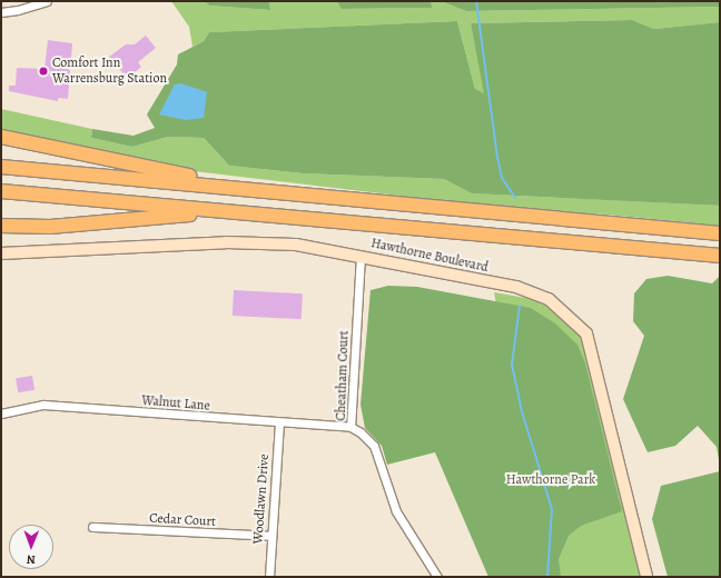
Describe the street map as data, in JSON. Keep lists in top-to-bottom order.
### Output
{
  "streets": {
    "street": [
      "Hawthorne Boulevard",
      "Cheatham Court",
      "Walnut Lane",
      "Woodlawn Drive",
      "Cedar Court"
    ]
  },
  "crossings": [
    ["Hawthorne Boulevard", "Cheatham Court"],
    ["Cheatham Court", "Walnut Lane"],
    ["Walnut Lane", "Woodlawn Drive"],
    ["Woodlawn Drive", "Cedar Court"]
  ],
  "parks": ["Hawthorne Park"],
  "places": ["Comfort Inn Warrensburg Station"],
  "north": "bottom"
}
